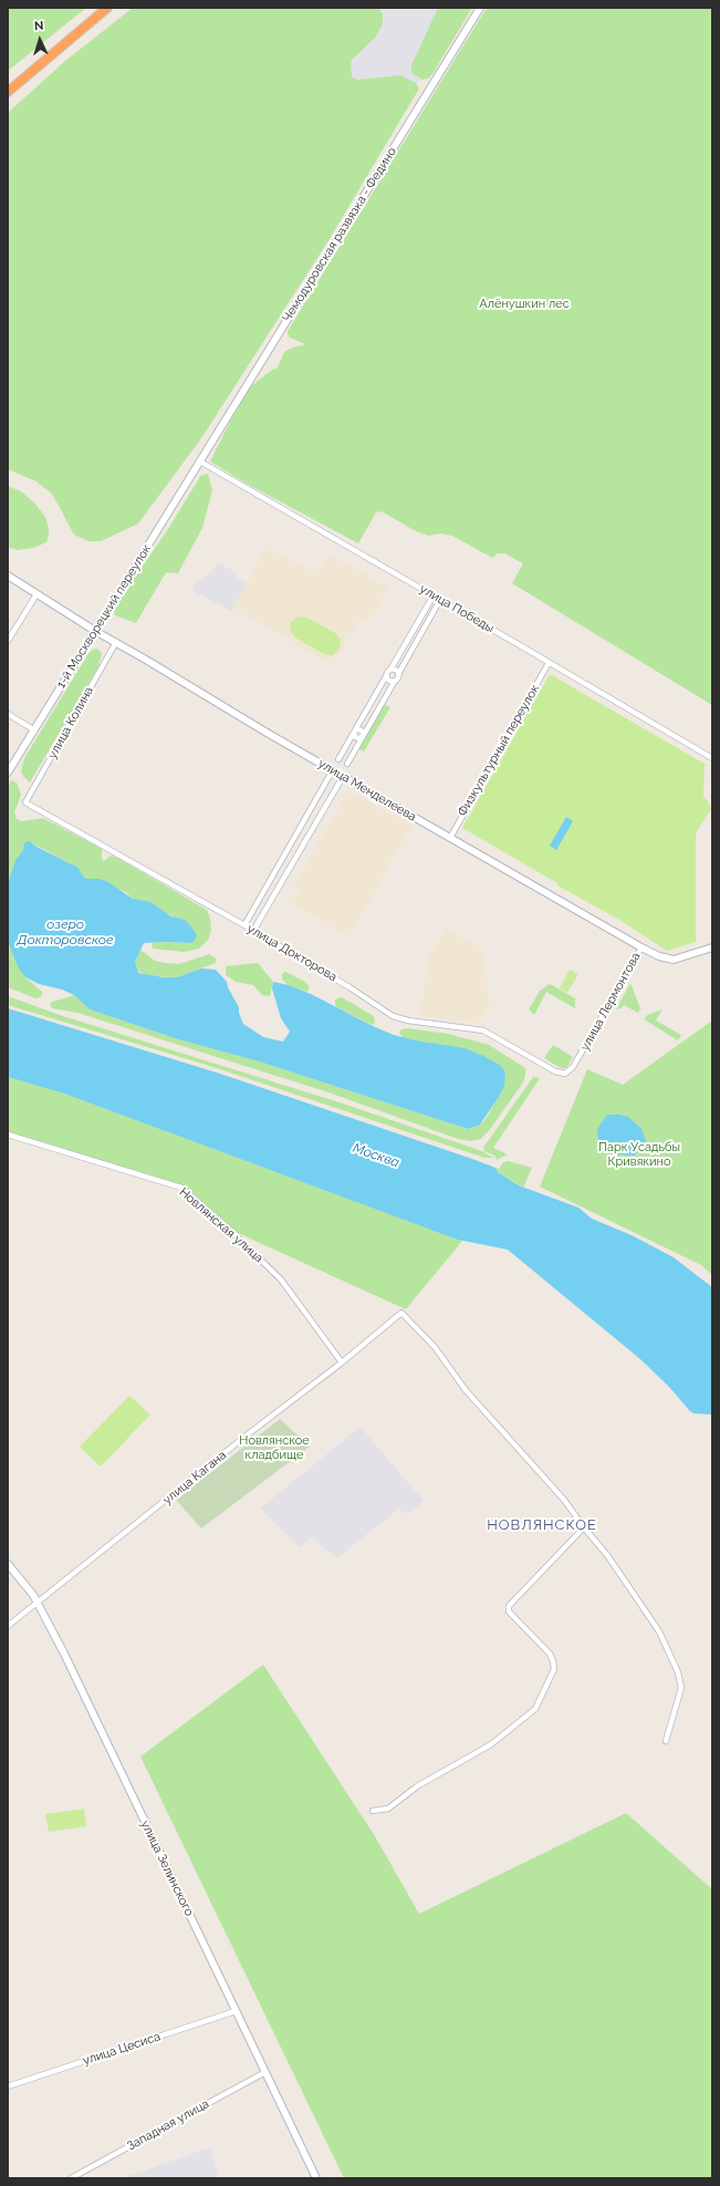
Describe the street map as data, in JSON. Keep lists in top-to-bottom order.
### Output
{
  "streets": {
    "street": [
      "Чемодуровская развязка - Федино",
      "улица Победы",
      "1-й Москворецкий переулок",
      "улица Колина",
      "Физкультурный переулок",
      "улица Менделеева",
      "улица Докторова",
      "улица Лермонтова",
      "Новлянская улица",
      "улица Кагана",
      "улица Зелинского",
      "улица Цесиса",
      "Западная улица"
    ]
  },
  "crossings": [
    ["Чемодуровская развязка - Федино", "улица Победы"],
    ["Чемодуровская развязка - Федино", "1-й Москворецкий переулок"],
    ["улица Победы", "1-й Москворецкий переулок"],
    ["улица Победы", "Физкультурный переулок"],
    ["1-й Москворецкий переулок", "улица Менделеева"],
    ["улица Колина", "улица Менделеева"],
    ["улица Колина", "улица Докторова"],
    ["Физкультурный переулок", "улица Менделеева"],
    ["улица Менделеева", "улица Лермонтова"],
    ["улица Докторова", "улица Лермонтова"],
    ["Новлянская улица", "улица Кагана"],
    ["улица Кагана", "улица Зелинского"],
    ["улица Зелинского", "улица Цесиса"],
    ["улица Зелинского", "Западная улица"]
  ],
  "districts": ["НОВЛЯНСКОЕ"],
  "water": ["озеро Докторовское", "Москва"],
  "parks": ["Алёнушкин лес", "Парк Усадьбы Кривякино", "Новлянское кладбище"],
  "north": "top"
}
